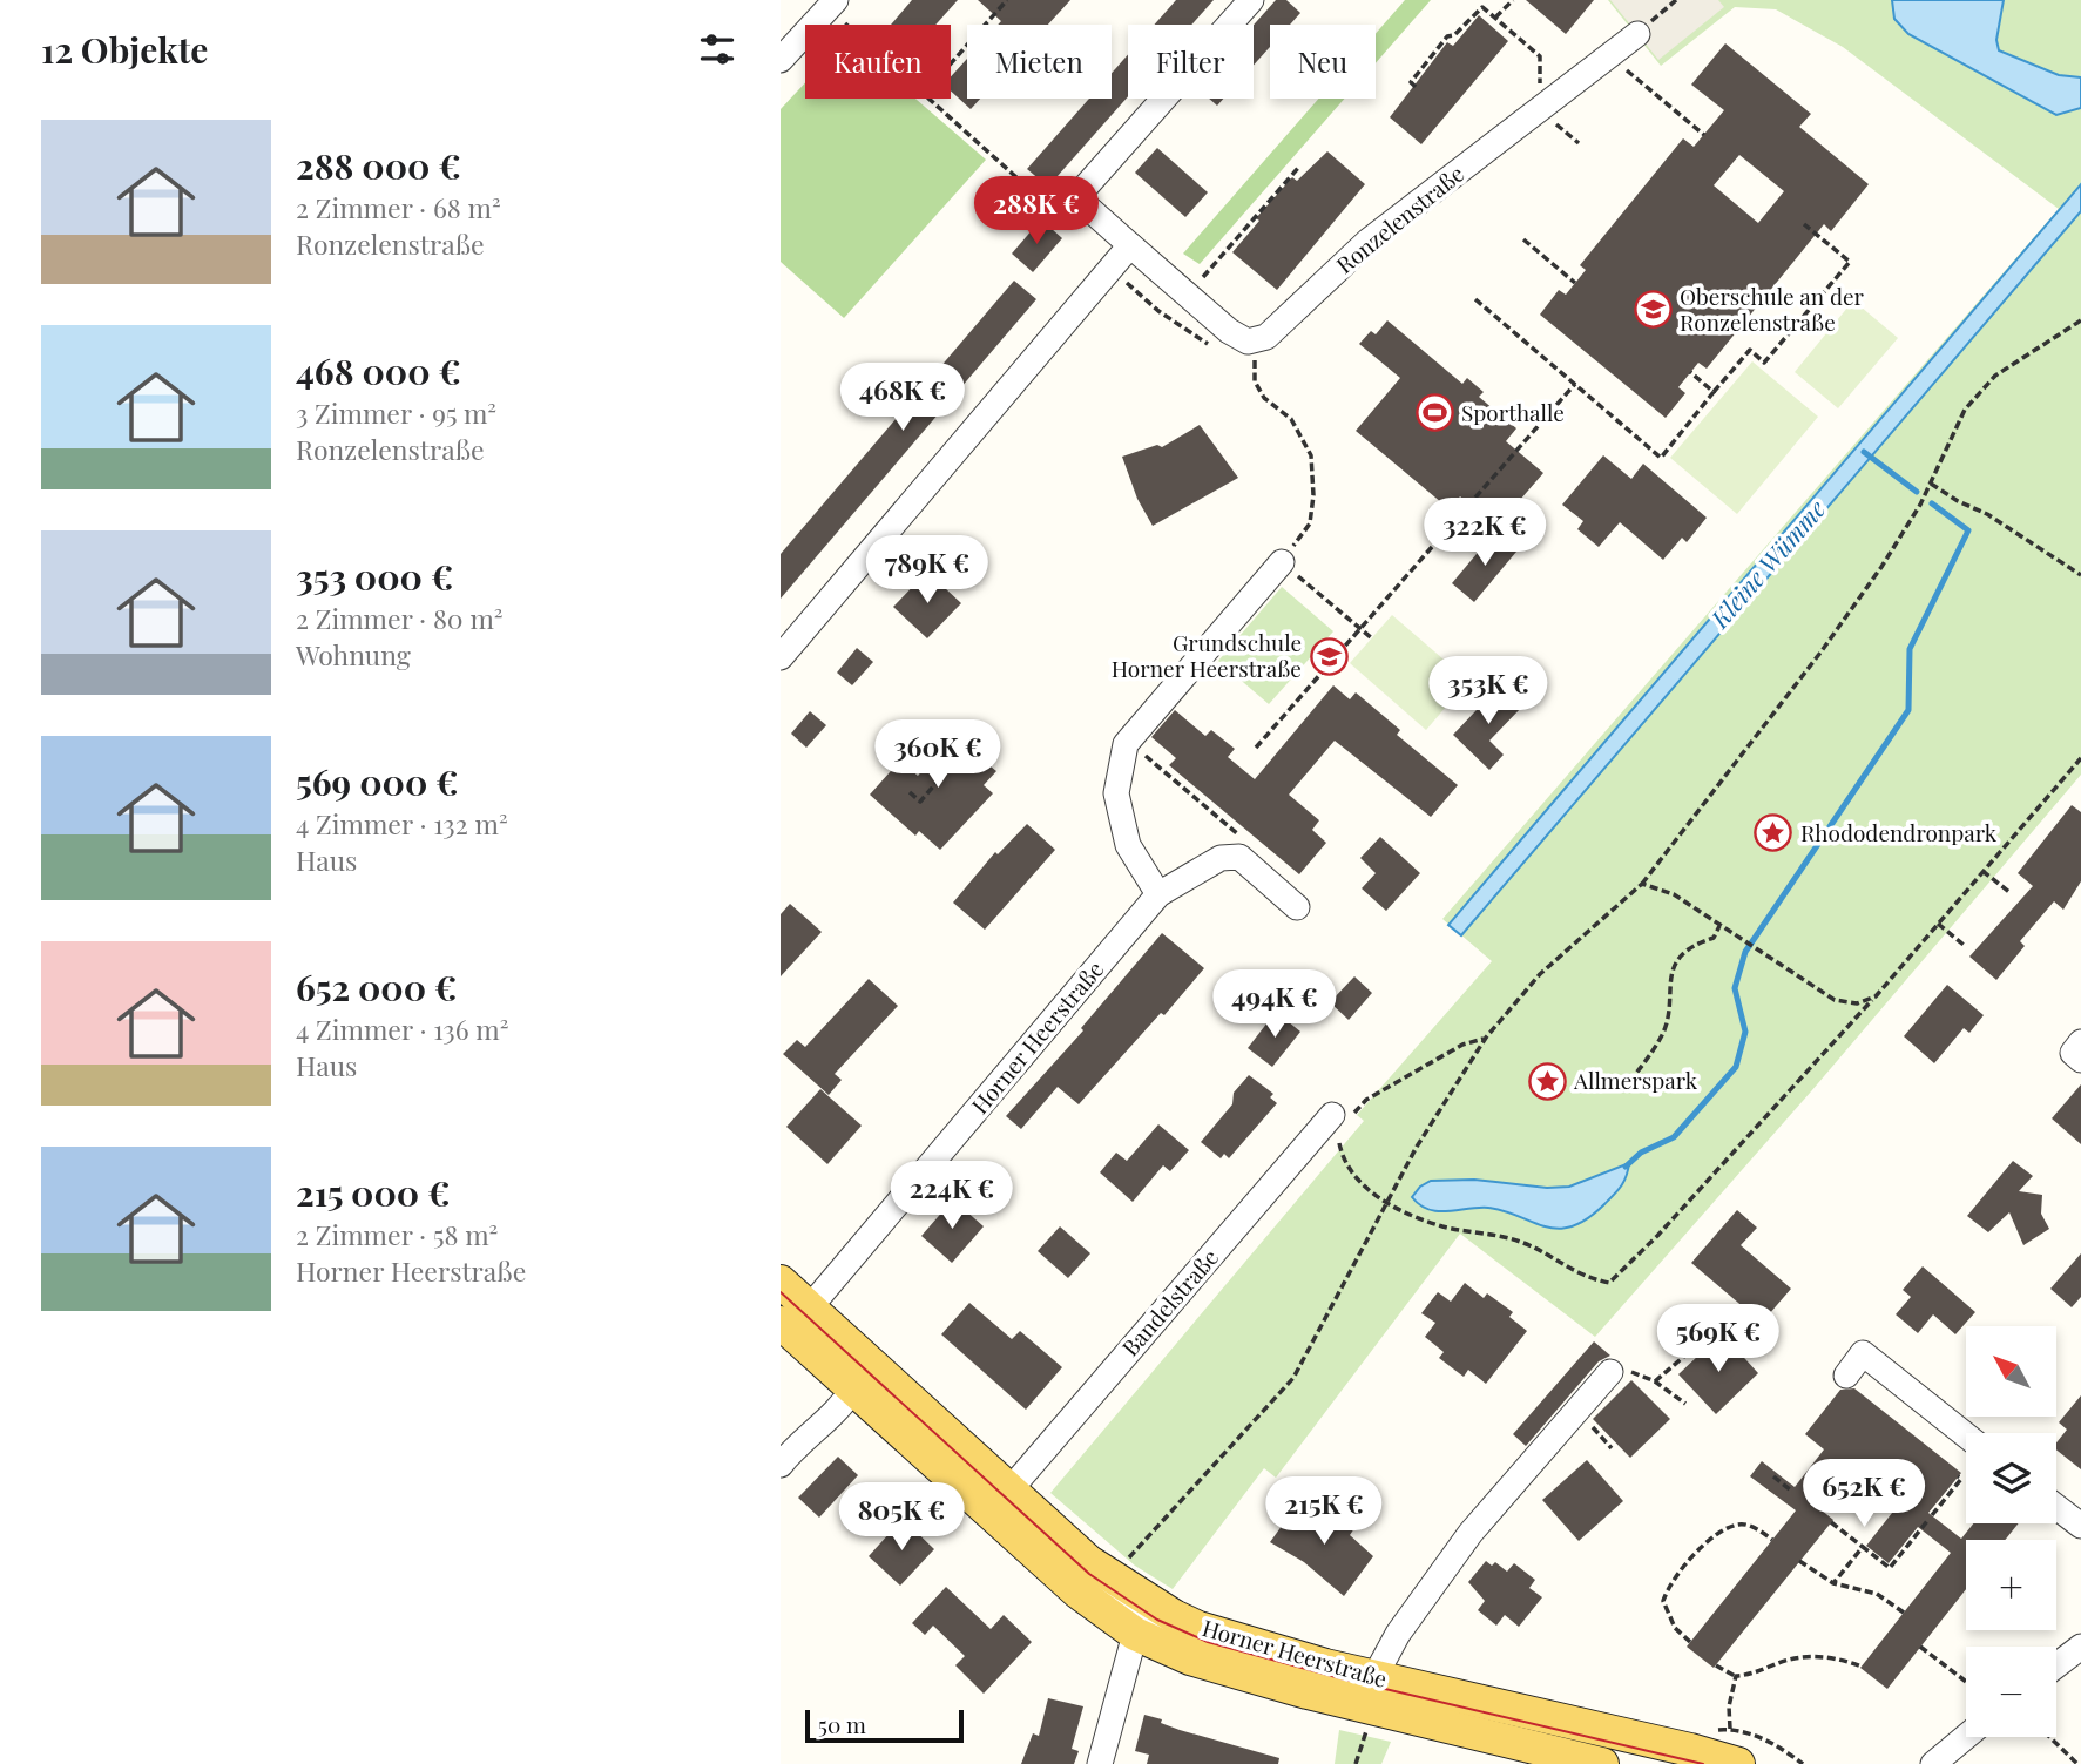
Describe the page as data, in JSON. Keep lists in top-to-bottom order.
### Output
{
  "streets": {
    "main road": ["Horner Heerstraße"],
    "street": ["Ronzelenstraße", "Bandelstraße"]
  },
  "crossings": [
    ["Horner Heerstraße", "Bandelstraße"]
  ],
  "water": ["Kleine Wümme"],
  "places": {
    "school or university": ["Oberschule an der Ronzelenstraße", "Grundschule Horner Heerstraße"],
    "sports": ["Sporthalle"],
    "place": ["Rhododendronpark", "Allmerspark"]
  },
  "scale_bar": "50 m",
  "north": "top left",
  "page": {
    "heading": "12 Objekte",
    "chip": [
      "Kaufen",
      "Mieten",
      "Filter",
      "Neu"
    ],
    "list": [
      {
        "name": "288 000 €",
        "note": "2 Zimmer · 68 m² · Ronzelenstraße"
      },
      {
        "name": "468 000 €",
        "note": "3 Zimmer · 95 m² · Ronzelenstraße"
      },
      {
        "name": "353 000 €",
        "note": "2 Zimmer · 80 m² · Wohnung"
      },
      {
        "name": "569 000 €",
        "note": "4 Zimmer · 132 m² · Haus"
      },
      {
        "name": "652 000 €",
        "note": "4 Zimmer · 136 m² · Haus"
      },
      {
        "name": "215 000 €",
        "note": "2 Zimmer · 58 m² · Horner Heerstraße"
      }
    ],
    "price": [
      "288K €",
      "468K €",
      "322K €",
      "789K €",
      "353K €",
      "360K €",
      "494K €",
      "224K €",
      "569K €",
      "652K €",
      "215K €",
      "805K €"
    ],
    "map_buttons": ["+", "−"],
    "scale": "50 m"
  }
}
